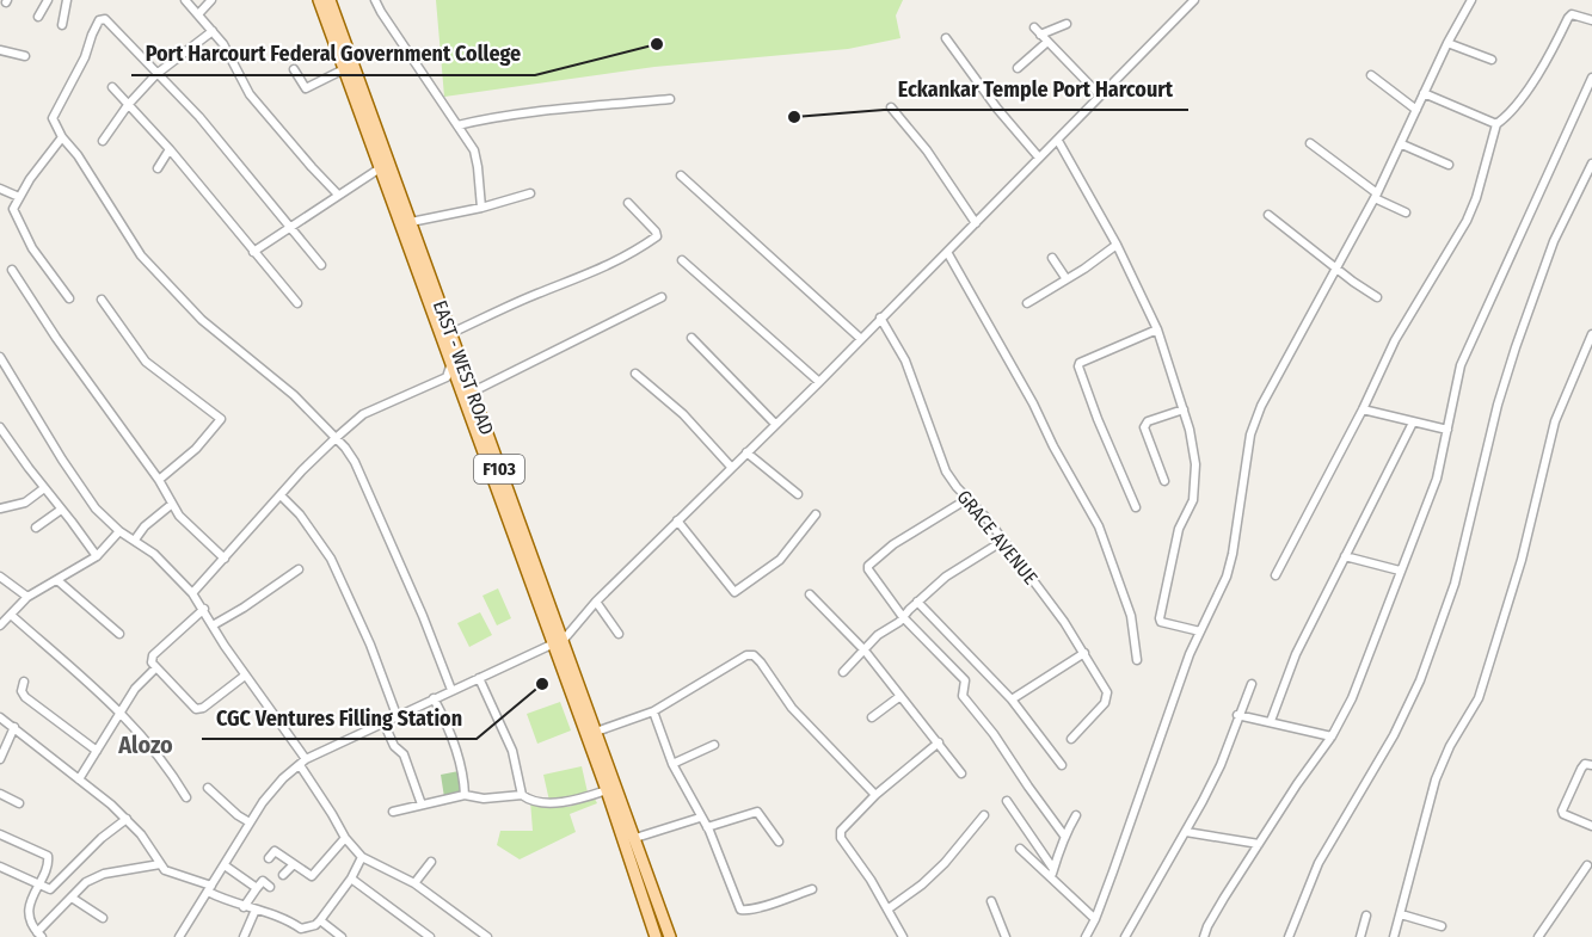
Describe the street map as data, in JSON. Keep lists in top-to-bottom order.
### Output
{
  "streets": {
    "main road": ["EAST - WEST ROAD", "F103"],
    "street": ["GRACE AVENUE"]
  },
  "districts": ["Alozo"],
  "places": ["Port Harcourt Federal Government College", "Eckankar Temple Port Harcourt", "CGC Ventures Filling Station"]
}
